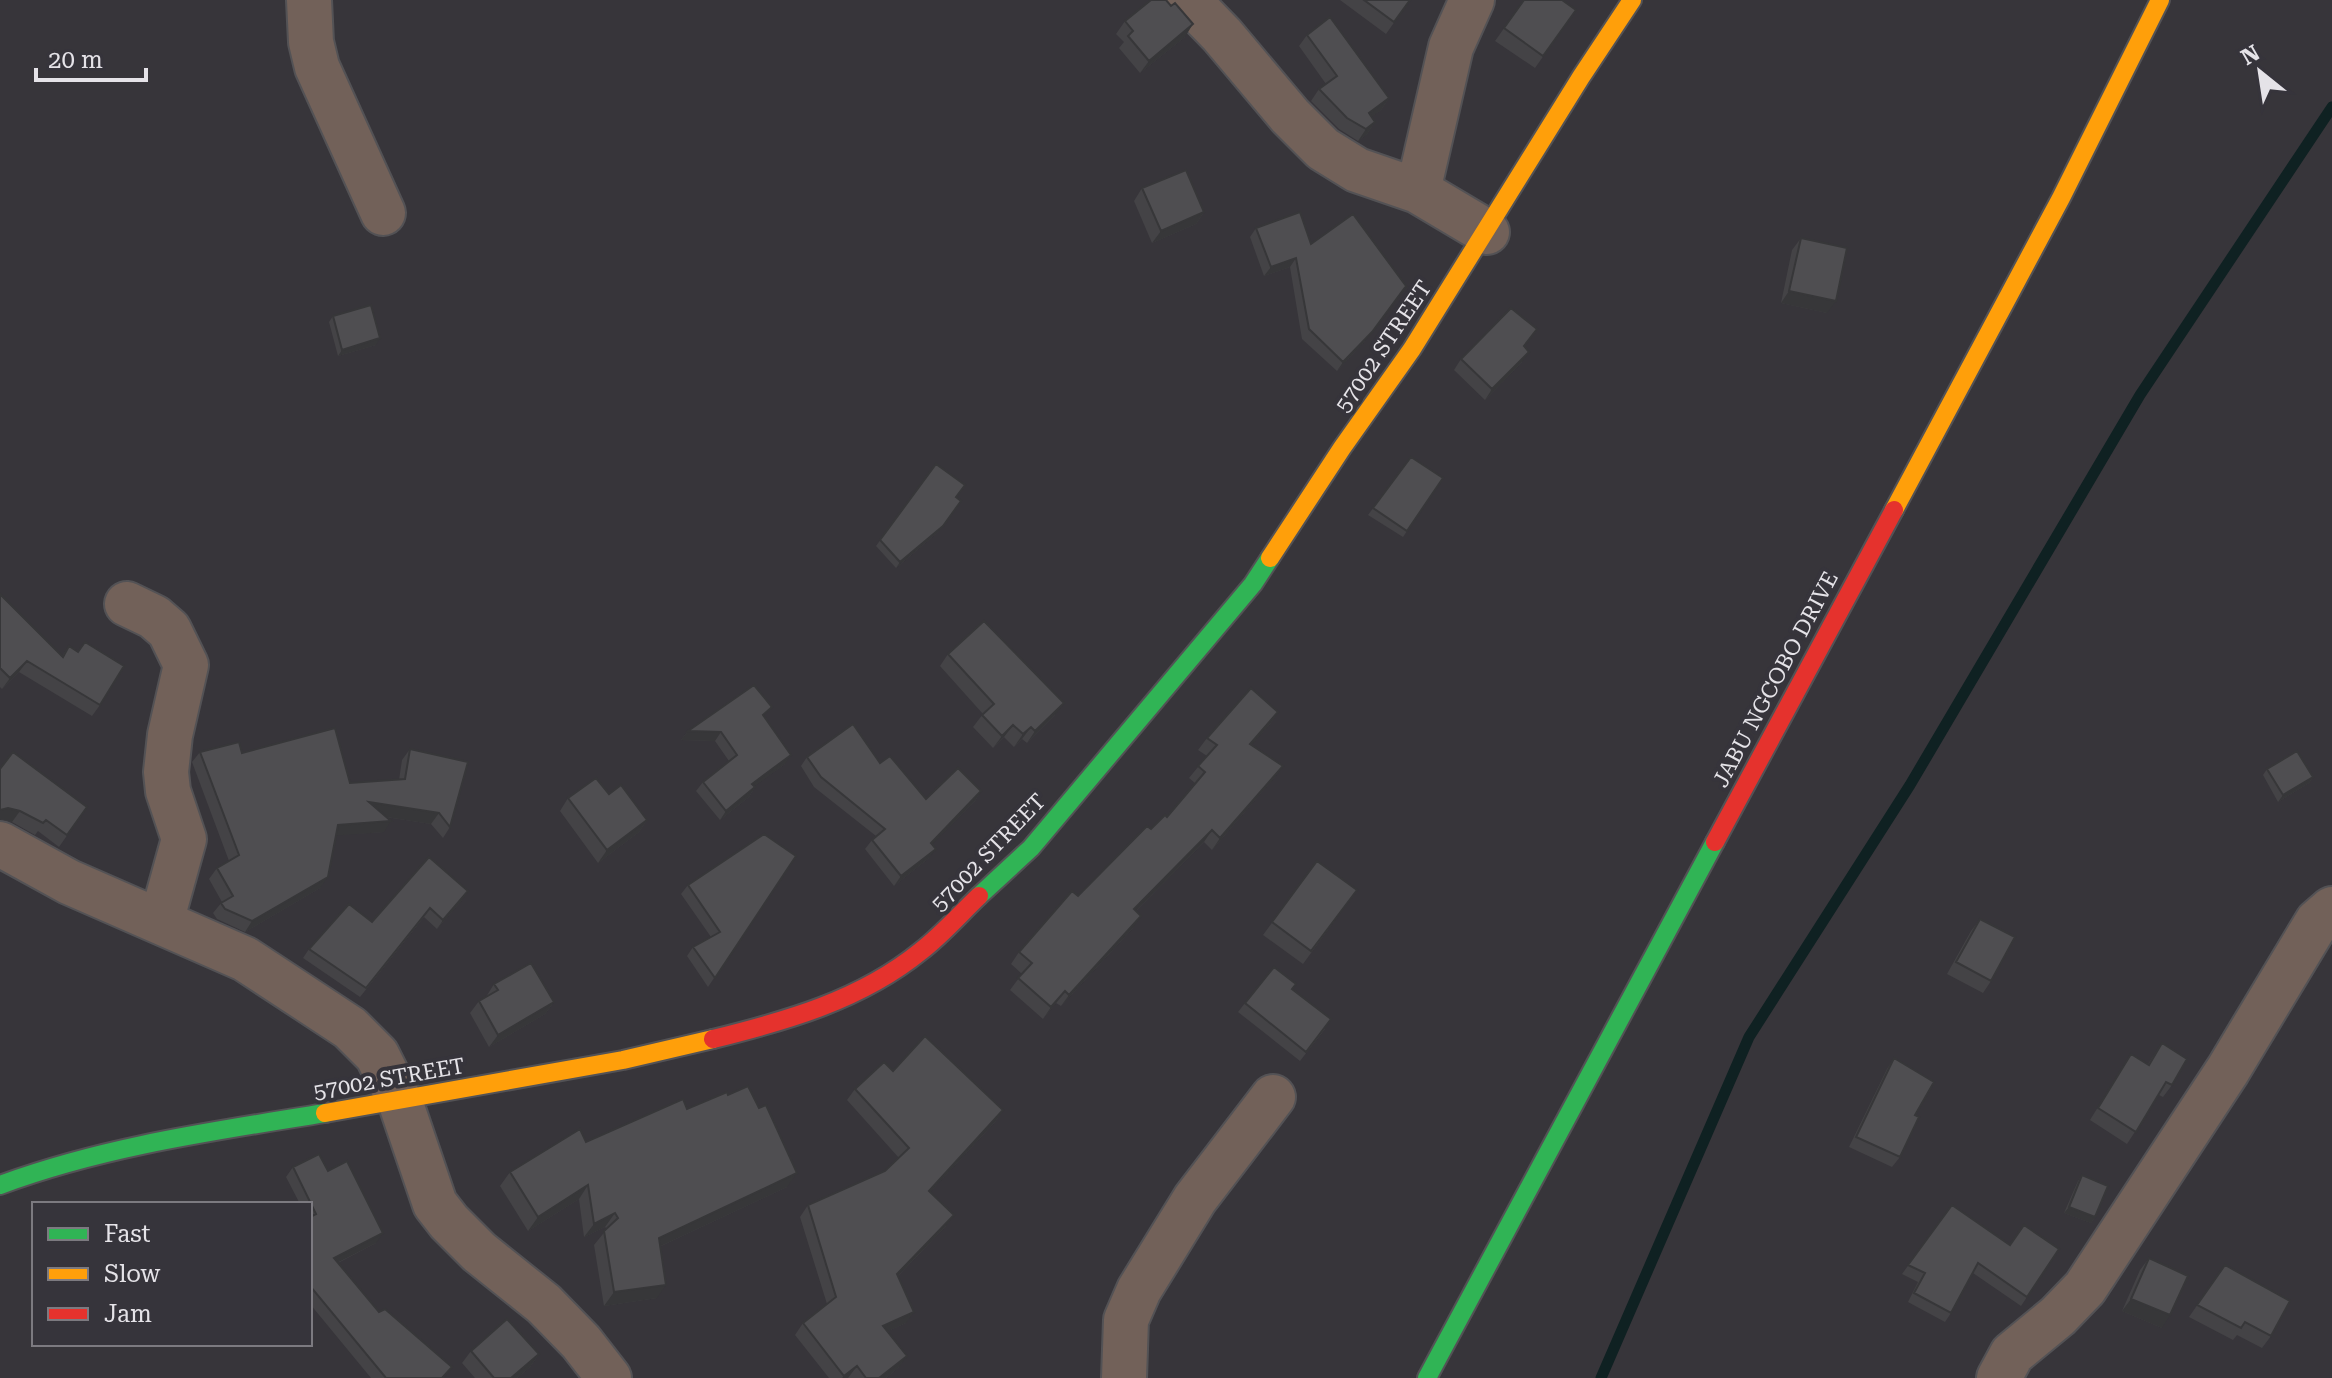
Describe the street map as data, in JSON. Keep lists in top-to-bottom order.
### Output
{
  "streets": {
    "street": ["57002 STREET", "JABU NGCOBO DRIVE"]
  },
  "legend": ["Fast", "Slow", "Jam"],
  "scale_bar": "20 m",
  "north": "top left"
}
